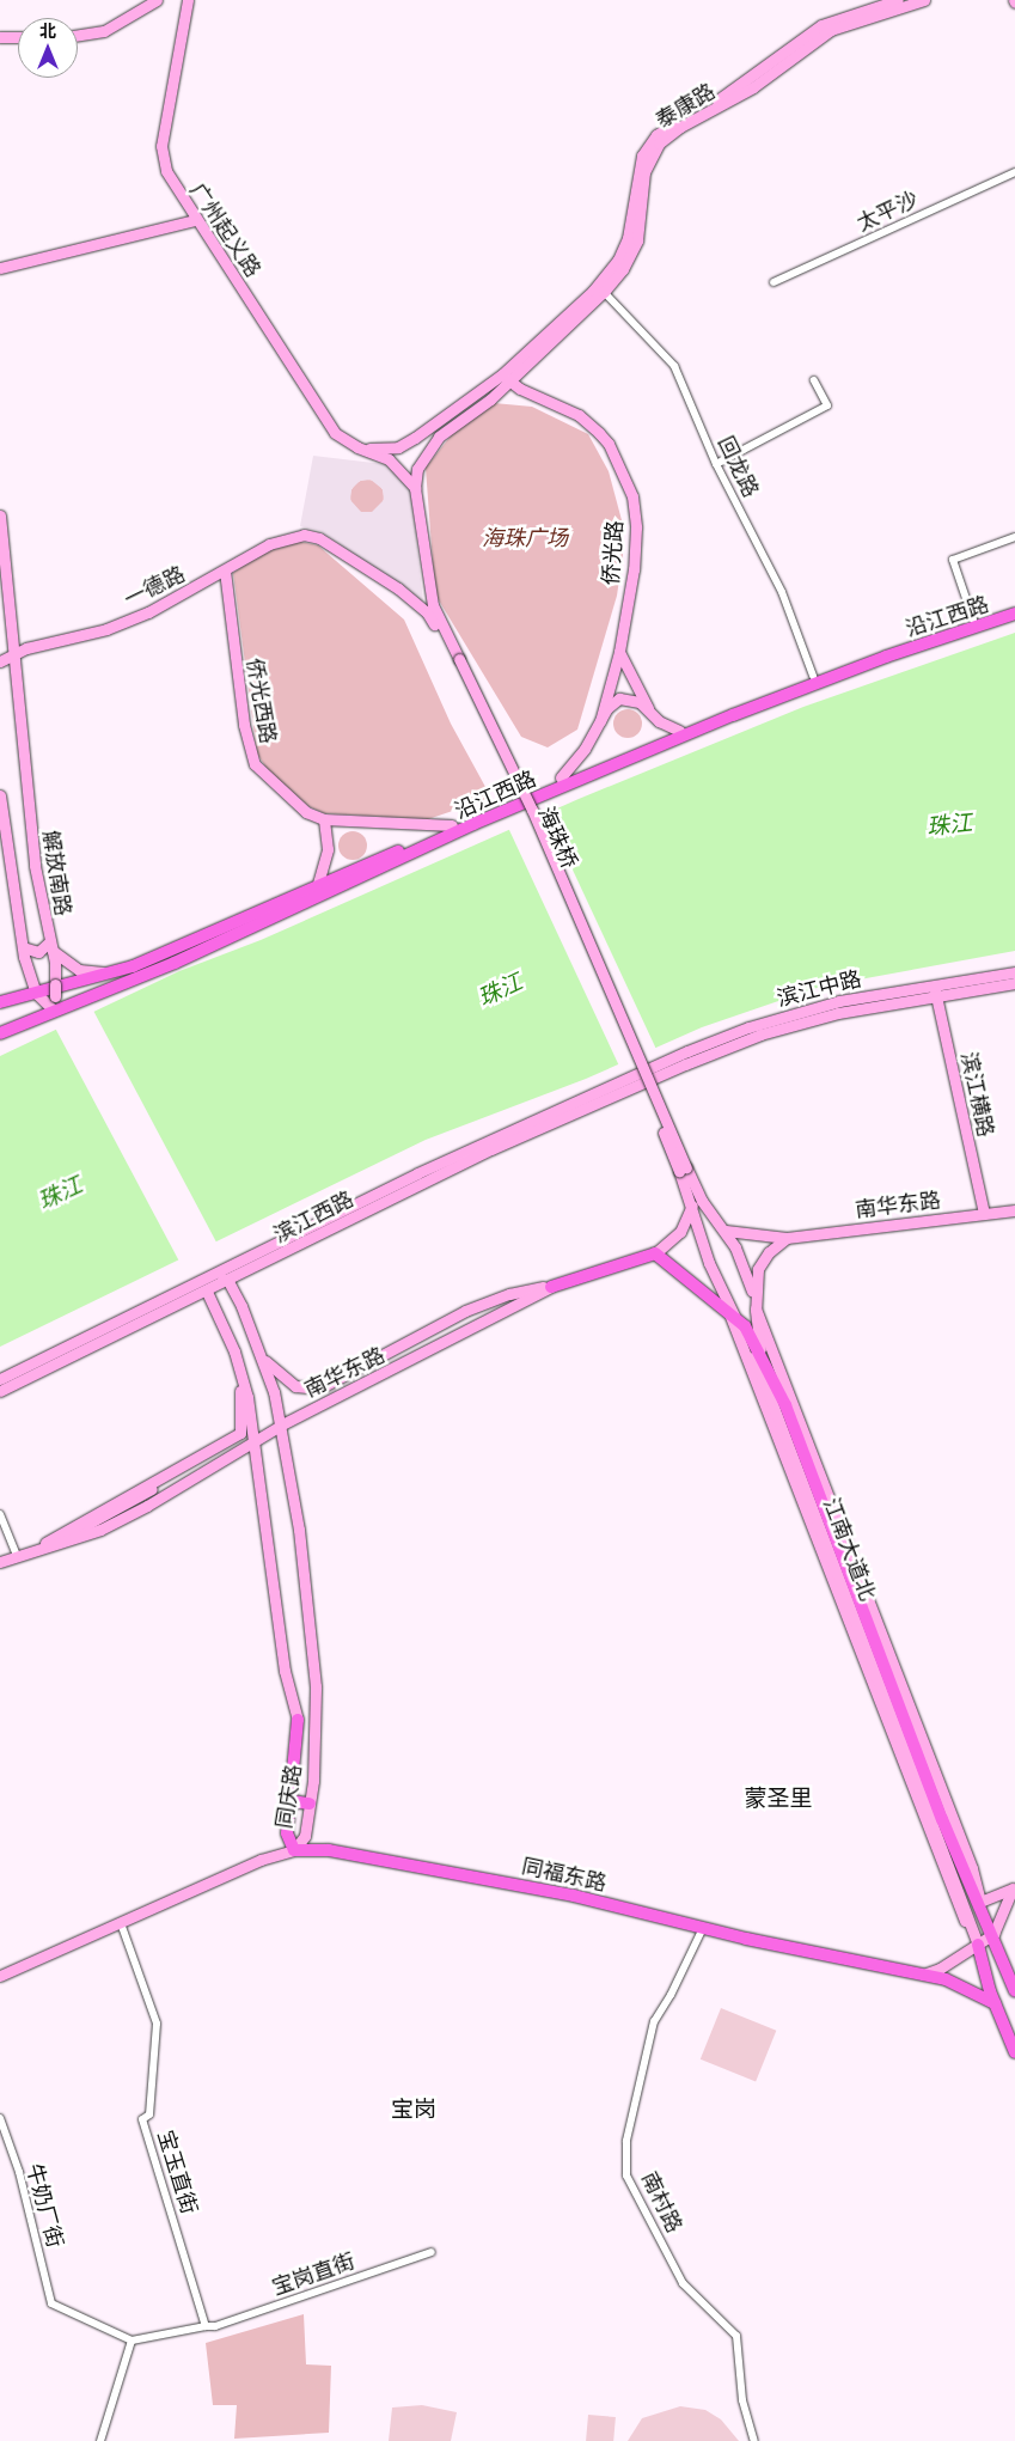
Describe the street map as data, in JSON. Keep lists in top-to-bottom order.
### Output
{
  "streets": {
    "main road": [
      "泰康路",
      "广州起义路",
      "侨光路",
      "一德路",
      "沿江西路",
      "侨光西路",
      "海珠桥",
      "解放南路",
      "滨江中路",
      "滨江横路",
      "南华东路",
      "滨江西路",
      "江南大道北",
      "同庆路",
      "同福东路"
    ],
    "street": [
      "太平沙",
      "回龙路",
      "宝玉直街",
      "南村路",
      "牛奶厂街",
      "宝岗直街"
    ]
  },
  "crossings": [
    ["泰康路", "广州起义路"],
    ["泰康路", "回龙路"],
    ["泰康路", "侨光路"],
    ["泰康路", "海珠桥"],
    ["广州起义路", "海珠桥"],
    ["回龙路", "沿江西路"],
    ["一德路", "侨光西路"],
    ["一德路", "海珠桥"],
    ["一德路", "解放南路"],
    ["沿江西路", "侨光西路"],
    ["沿江西路", "解放南路"],
    ["海珠桥", "江南大道北"],
    ["滨江中路", "滨江横路"],
    ["滨江中路", "滨江西路"],
    ["滨江横路", "南华东路"],
    ["南华东路", "江南大道北"],
    ["南华东路", "同庆路"],
    ["江南大道北", "同福东路"],
    ["同庆路", "同福东路"],
    ["同福东路", "宝玉直街"],
    ["同福东路", "南村路"],
    ["宝玉直街", "宝岗直街"]
  ],
  "districts": ["蒙圣里", "宝岗"],
  "water": ["珠江"],
  "parks": ["海珠广场"],
  "north": "top"
}
